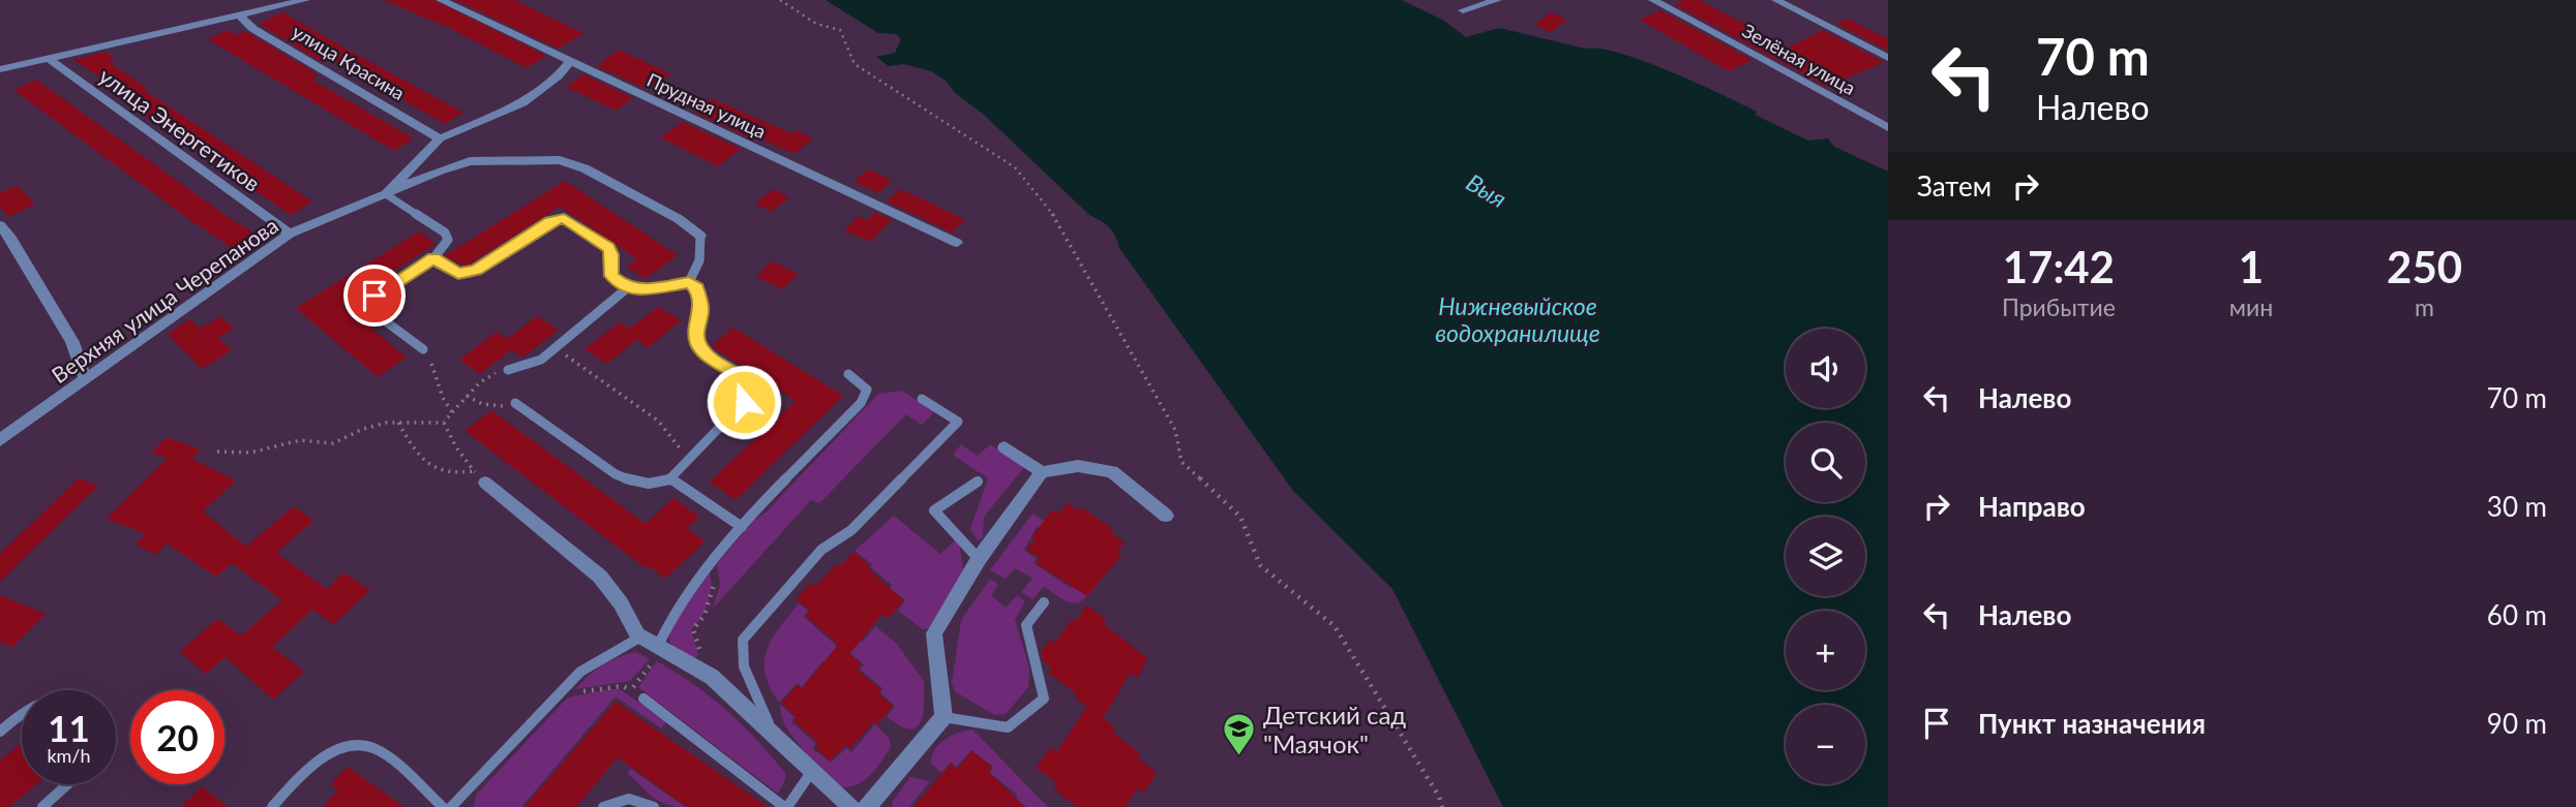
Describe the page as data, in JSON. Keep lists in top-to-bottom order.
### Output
{
  "streets": {
    "street": [
      "Зелёная улица",
      "улица Красина",
      "Прудная улица",
      "улица Энергетиков",
      "Верхняя улица Черепанова"
    ]
  },
  "crossings": [
    ["улица Красина", "Верхняя улица Черепанова"],
    ["Прудная улица", "Верхняя улица Черепанова"],
    ["улица Энергетиков", "Верхняя улица Черепанова"]
  ],
  "water": ["Выя", "Нижневыйское водохранилище"],
  "places": {
    "school or university": ["Детский сад \"Маячок\""]
  },
  "page": {
    "turn": ["70 m", "Налево"],
    "then": "Затем",
    "eta": [
      "17:42",
      "Прибытие",
      "1",
      "мин",
      "250",
      "m"
    ],
    "map_buttons": ["+", "−"],
    "list": [
      {
        "name": "Налево",
        "value": "70 m"
      },
      {
        "name": "Направо",
        "value": "30 m"
      },
      {
        "name": "Налево",
        "value": "60 m"
      },
      {
        "name": "Пункт назначения",
        "value": "90 m"
      }
    ],
    "speed": "11 km/h",
    "limit": "20"
  }
}
